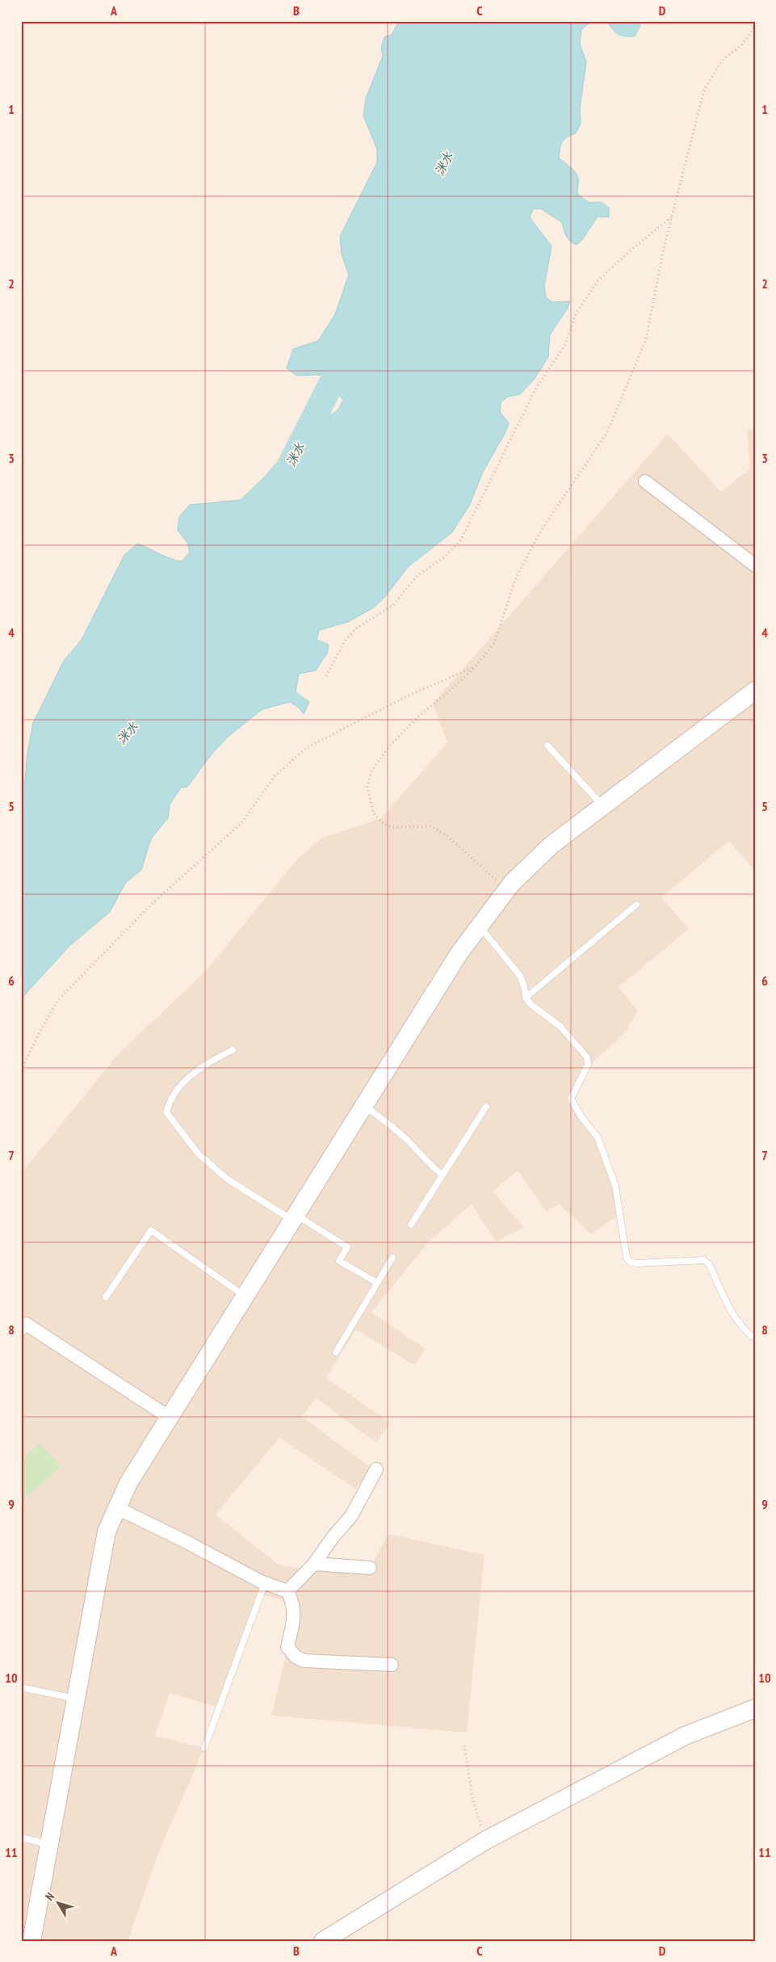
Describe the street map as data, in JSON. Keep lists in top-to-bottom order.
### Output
{
  "water": ["洣水"],
  "north": "top left",
  "grid": {
    "columns": [
      "A",
      "B",
      "C",
      "D"
    ],
    "rows": [
      "1",
      "2",
      "3",
      "4",
      "5",
      "6",
      "7",
      "8",
      "9",
      "10",
      "11"
    ]
  }
}
